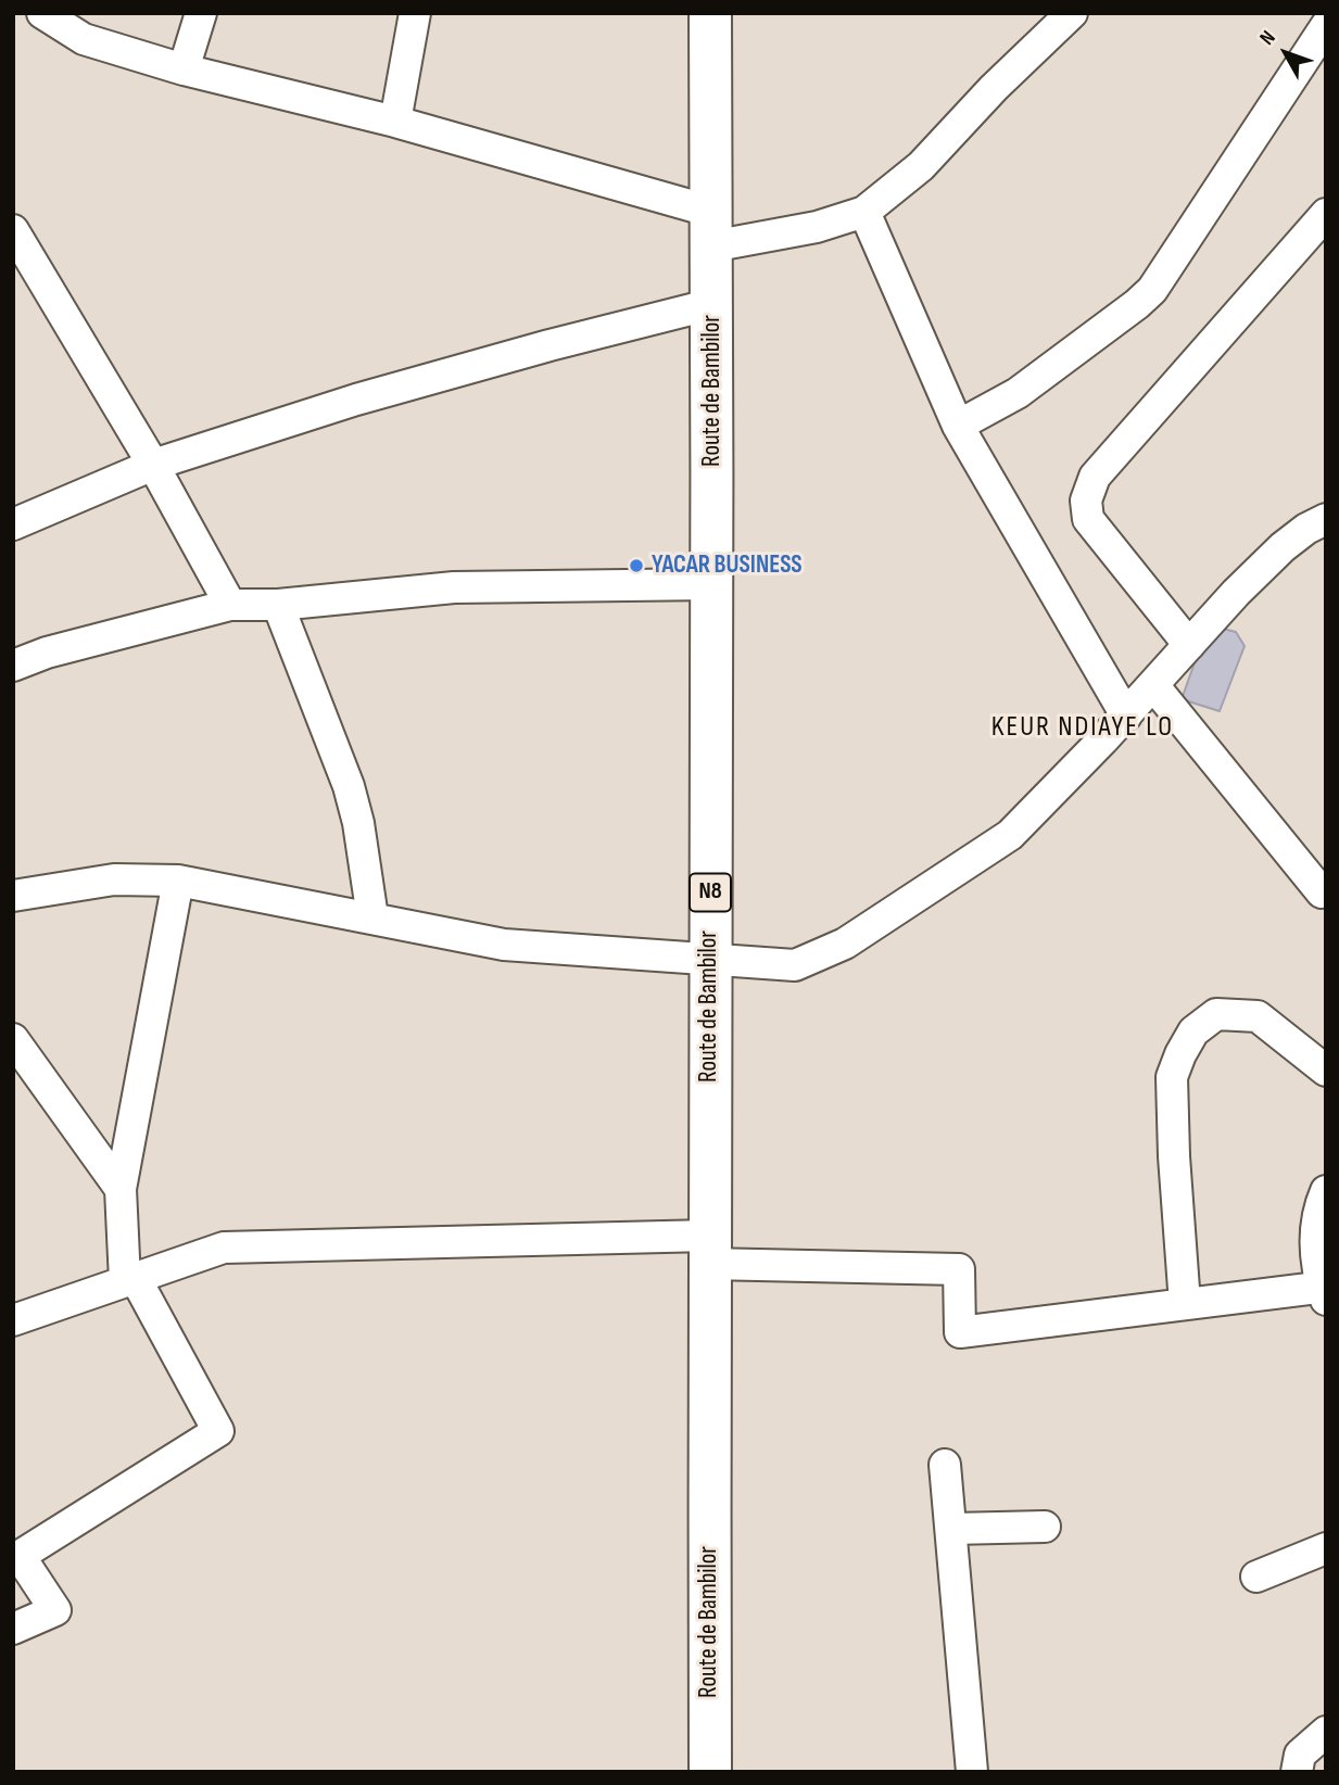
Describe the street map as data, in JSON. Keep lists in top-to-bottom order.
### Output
{
  "streets": {
    "main road": ["Route de Bambilor", "N8"]
  },
  "districts": ["KEUR NDIAYE LO"],
  "places": ["YACAR BUSINESS"],
  "north": "top left"
}
